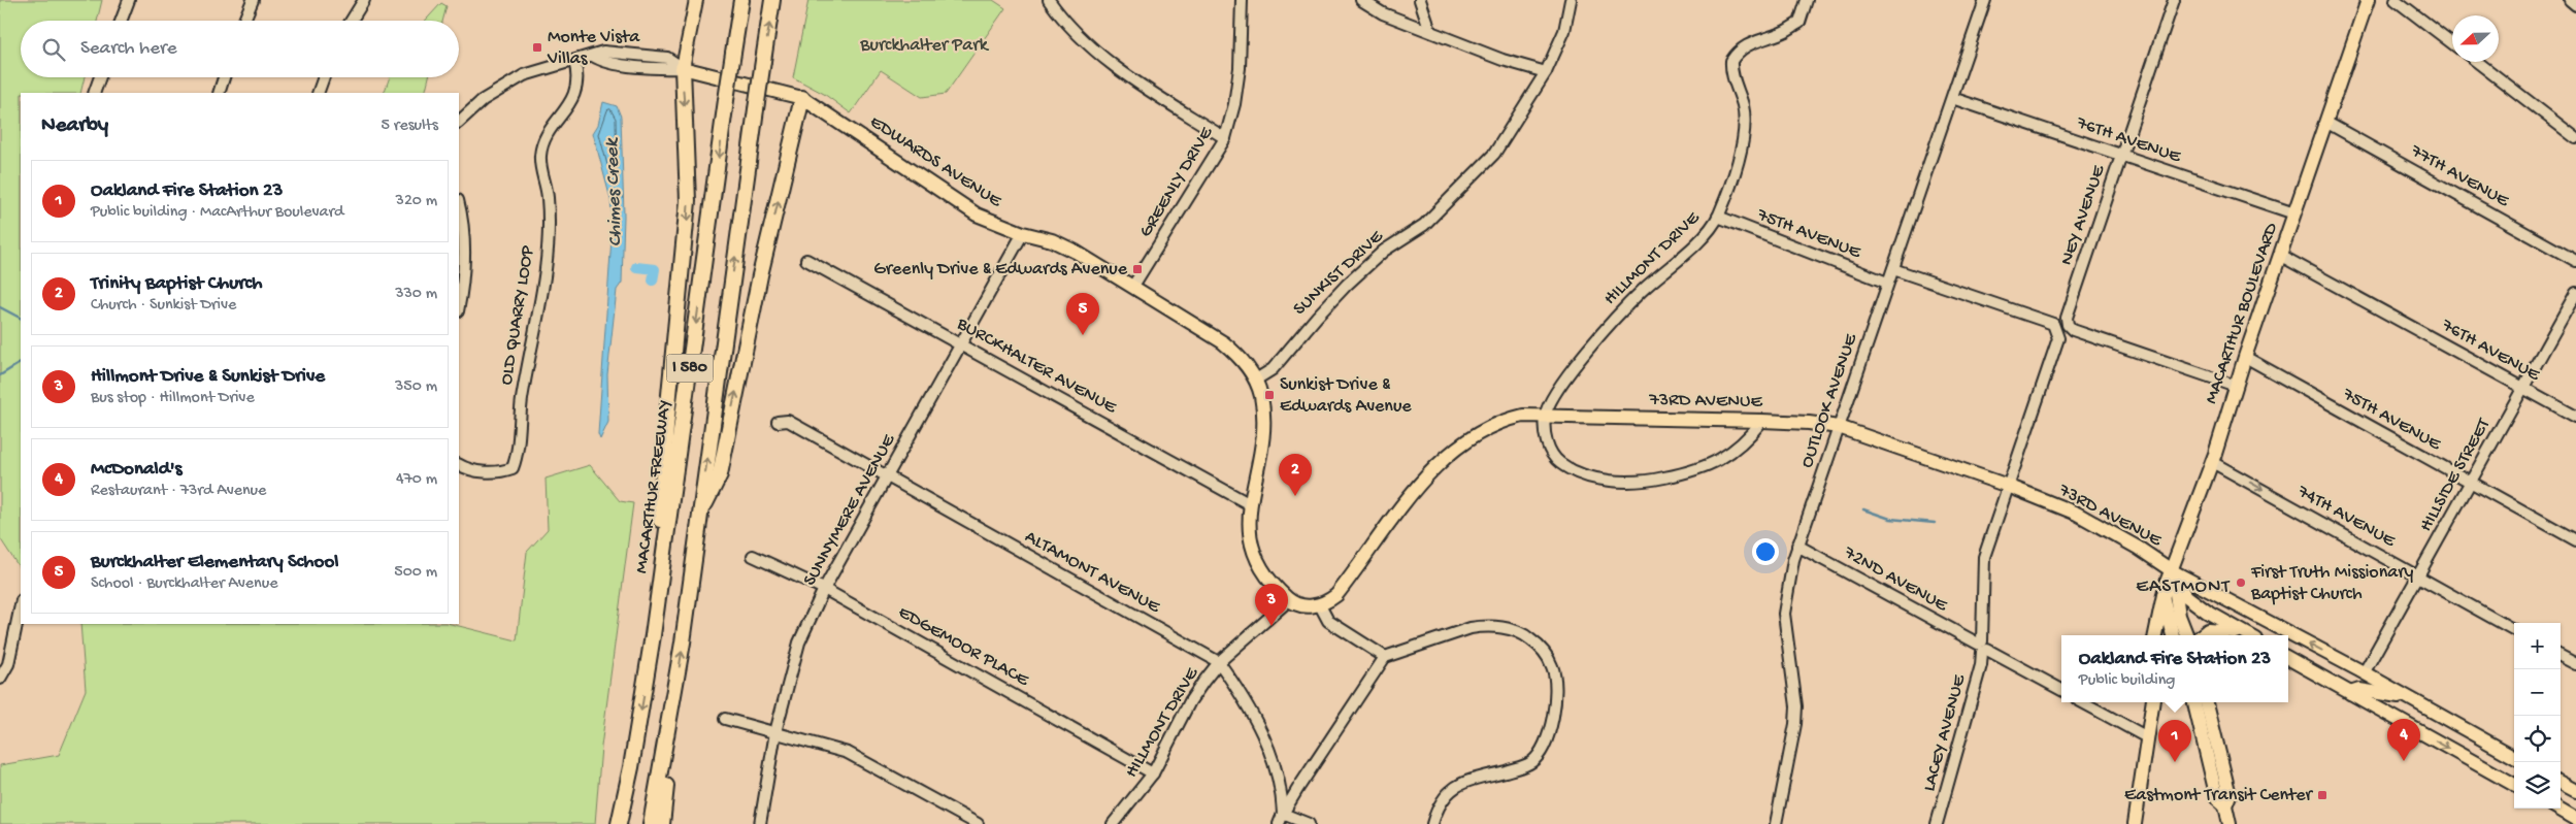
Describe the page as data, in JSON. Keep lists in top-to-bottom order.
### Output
{
  "streets": {
    "highway": ["I 580", "MACARTHUR FREEWAY"],
    "main road": ["EDWARDS AVENUE", "MACARTHUR BOULEVARD", "73RD AVENUE"],
    "street": [
      "76TH AVENUE",
      "77TH AVENUE",
      "GREENLY DRIVE",
      "NEY AVENUE",
      "75TH AVENUE",
      "HILLMONT DRIVE",
      "SUNKIST DRIVE",
      "OLD QUARRY LOOP",
      "BURCKHALTER AVENUE",
      "OUTLOOK AVENUE",
      "HILLSIDE STREET",
      "SUNNYMERE AVENUE",
      "74TH AVENUE",
      "ALTAMONT AVENUE",
      "72ND AVENUE",
      "EDGEMOOR PLACE",
      "LACEY AVENUE"
    ]
  },
  "crossings": [
    ["76TH AVENUE", "NEY AVENUE"],
    ["76TH AVENUE", "MACARTHUR BOULEVARD"],
    ["76TH AVENUE", "OUTLOOK AVENUE"],
    ["76TH AVENUE", "HILLSIDE STREET"],
    ["EDWARDS AVENUE", "GREENLY DRIVE"],
    ["EDWARDS AVENUE", "SUNKIST DRIVE"],
    ["EDWARDS AVENUE", "SUNNYMERE AVENUE"],
    ["77TH AVENUE", "MACARTHUR BOULEVARD"],
    ["NEY AVENUE", "MACARTHUR BOULEVARD"],
    ["75TH AVENUE", "HILLMONT DRIVE"],
    ["75TH AVENUE", "MACARTHUR BOULEVARD"],
    ["75TH AVENUE", "OUTLOOK AVENUE"],
    ["75TH AVENUE", "HILLSIDE STREET"],
    ["HILLMONT DRIVE", "73RD AVENUE"],
    ["HILLMONT DRIVE", "ALTAMONT AVENUE"],
    ["HILLMONT DRIVE", "EDGEMOOR PLACE"],
    ["MACARTHUR BOULEVARD", "73RD AVENUE"],
    ["MACARTHUR BOULEVARD", "74TH AVENUE"],
    ["BURCKHALTER AVENUE", "SUNNYMERE AVENUE"],
    ["73RD AVENUE", "OUTLOOK AVENUE"],
    ["73RD AVENUE", "HILLSIDE STREET"],
    ["OUTLOOK AVENUE", "72ND AVENUE"],
    ["HILLSIDE STREET", "74TH AVENUE"],
    ["SUNNYMERE AVENUE", "ALTAMONT AVENUE"],
    ["SUNNYMERE AVENUE", "EDGEMOOR PLACE"],
    ["72ND AVENUE", "LACEY AVENUE"]
  ],
  "one_way": ["74TH AVENUE"],
  "districts": ["EASTMONT"],
  "water": ["Chimes Creek"],
  "parks": ["Burckhalter Park"],
  "places": {
    "transit": [
      "Monte Vista Villas",
      "Greenly Drive & Edwards Avenue",
      "Sunkist Drive & Edwards Avenue",
      "Eastmont Transit Center"
    ],
    "other": ["First Truth Missionary Baptist Church"]
  },
  "north": "left",
  "page": {
    "search": "Search here",
    "heading": ["Nearby", "5 results"],
    "list": [
      {
        "mark": "1",
        "name": "Oakland Fire Station 23",
        "note": "Public building · MacArthur Boulevard",
        "value": "320 m"
      },
      {
        "mark": "2",
        "name": "Trinity Baptist Church",
        "note": "Church · Sunkist Drive",
        "value": "330 m"
      },
      {
        "mark": "3",
        "name": "Hillmont Drive & Sunkist Drive",
        "note": "Bus stop · Hillmont Drive",
        "value": "350 m"
      },
      {
        "mark": "4",
        "name": "McDonald's",
        "note": "Restaurant · 73rd Avenue",
        "value": "470 m"
      },
      {
        "mark": "5",
        "name": "Burckhalter Elementary School",
        "note": "School · Burckhalter Avenue",
        "value": "500 m"
      }
    ],
    "pins": [
      "5",
      "2",
      "3",
      "4",
      "1"
    ],
    "map_buttons": ["+", "−"],
    "popup": ["Oakland Fire Station 23", "Public building"]
  }
}
